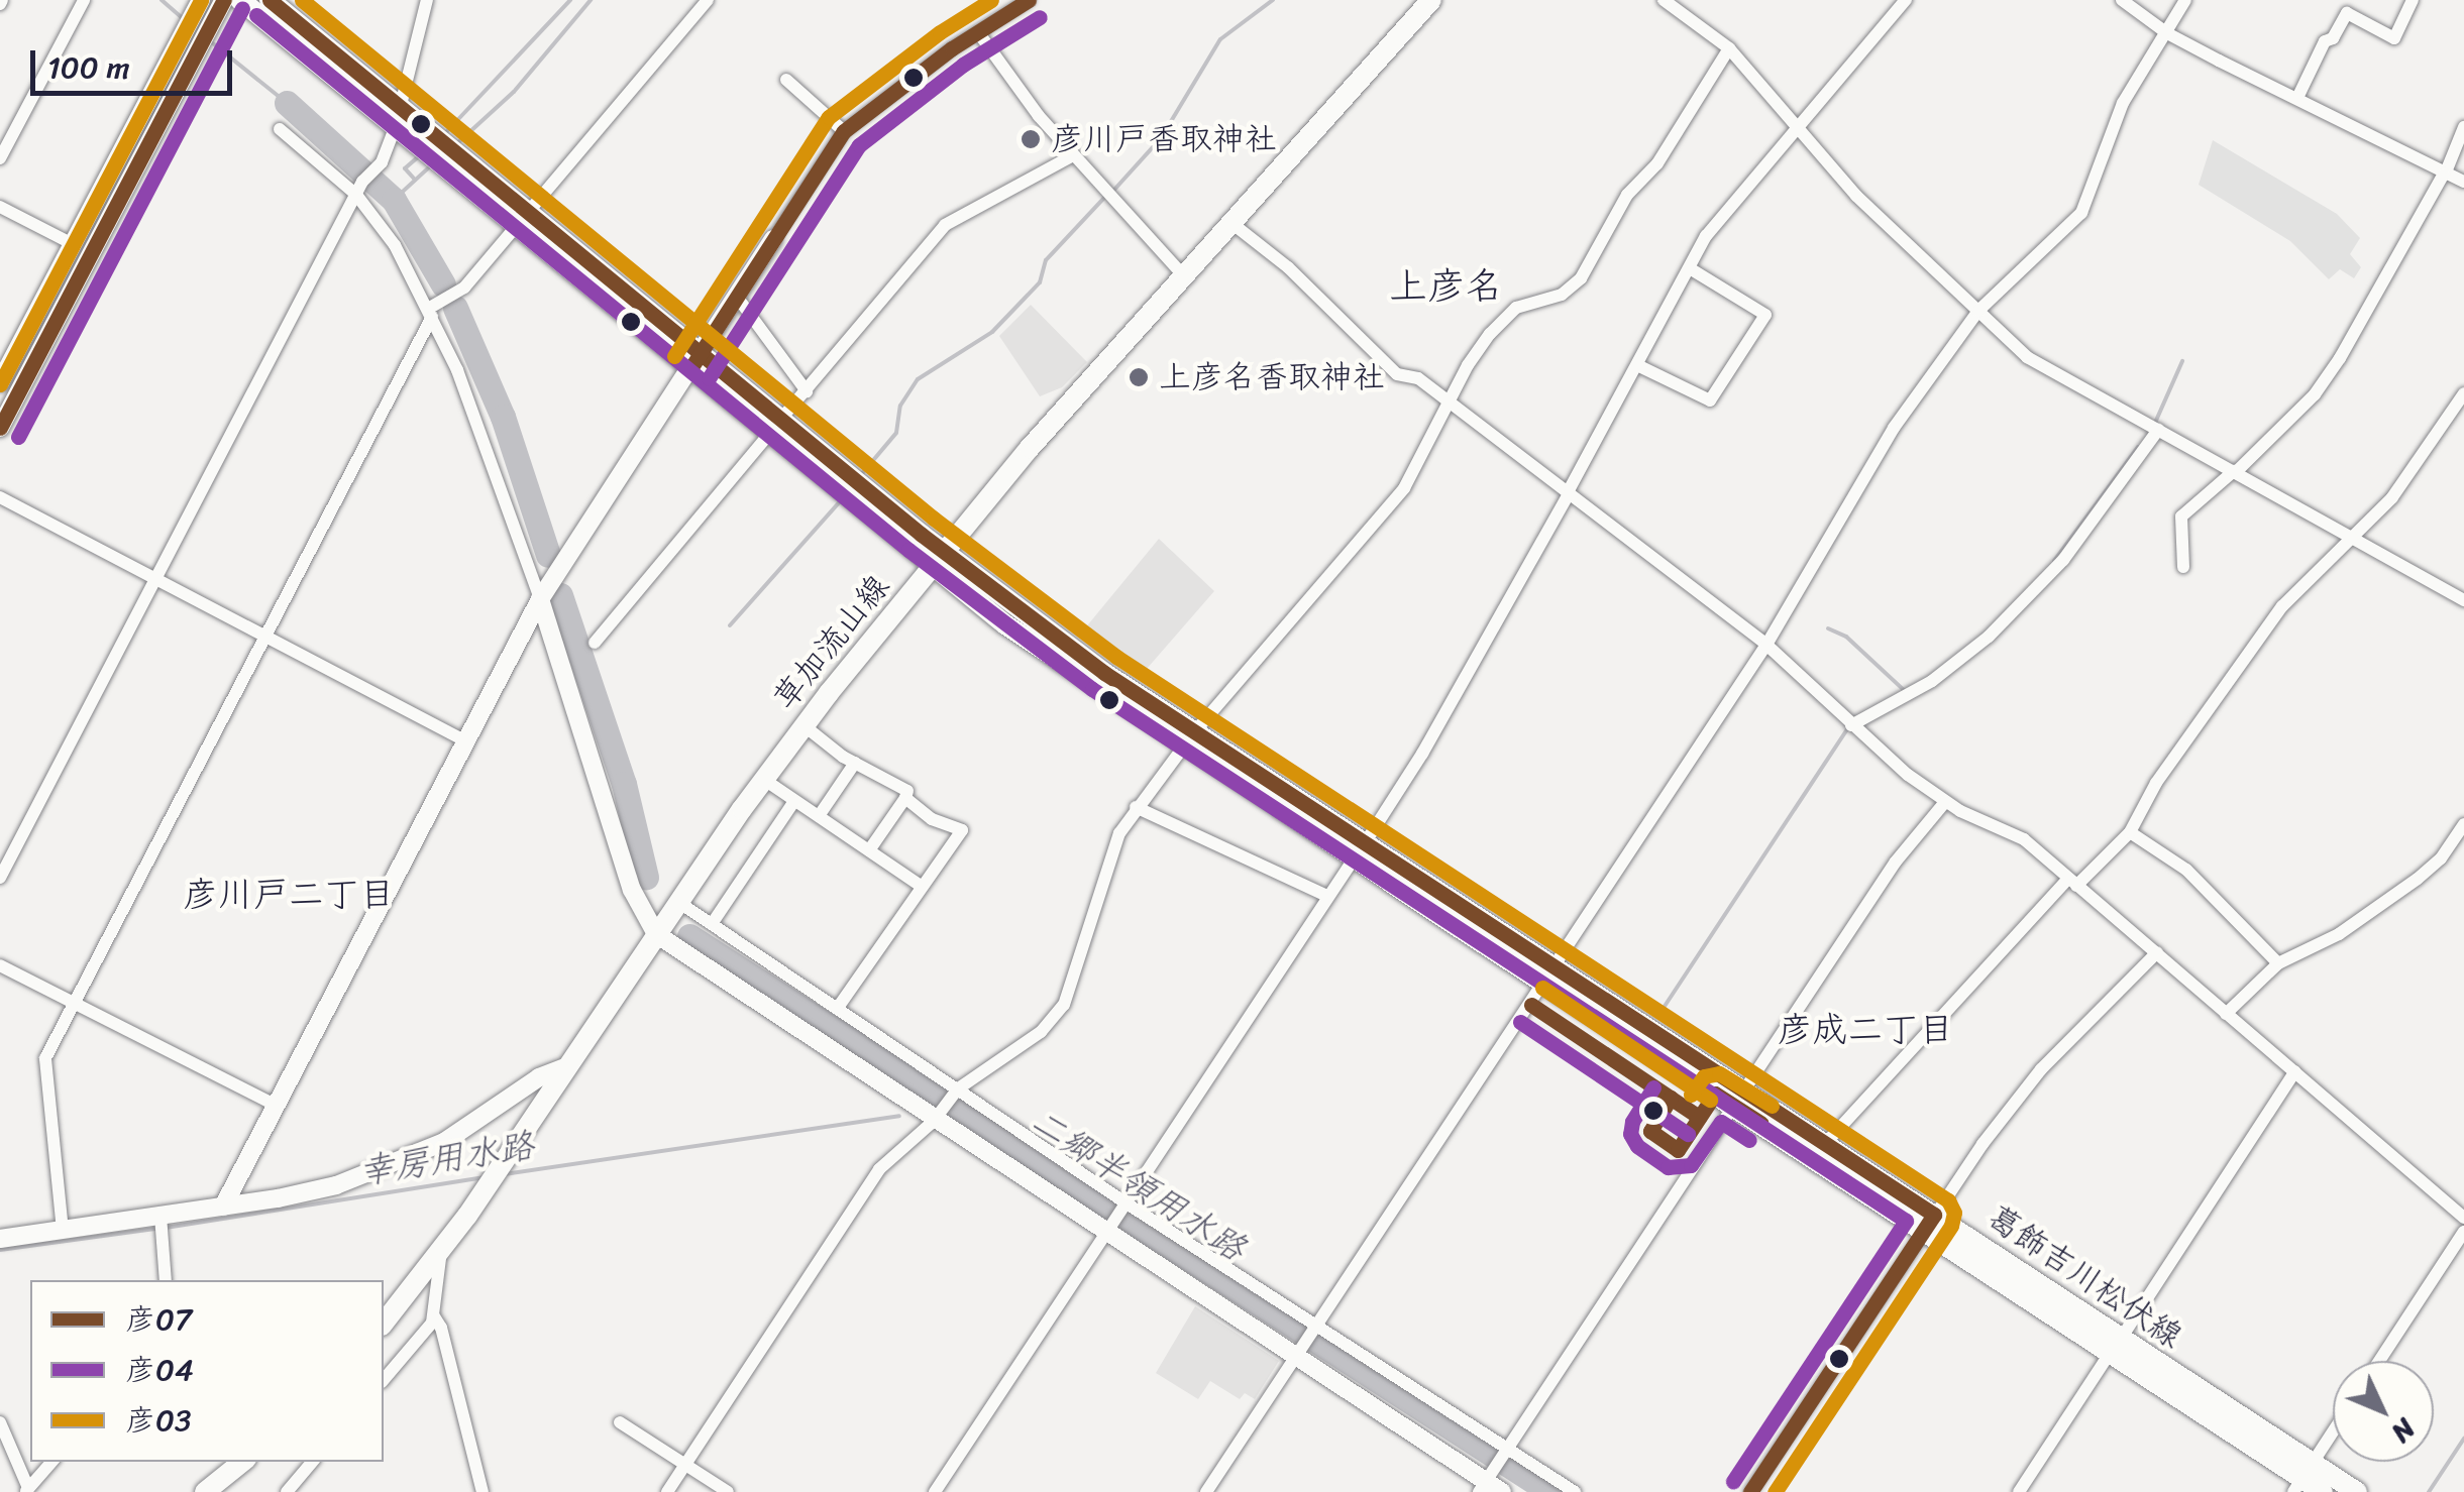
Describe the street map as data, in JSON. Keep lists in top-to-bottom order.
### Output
{
  "streets": {
    "main road": ["草加流山線", "葛飾吉川松伏線"]
  },
  "crossings": [
    ["草加流山線", "葛飾吉川松伏線"]
  ],
  "districts": ["上彦名", "彦川戸二丁目", "彦成二丁目"],
  "water": ["幸房用水路", "二郷半領用水路"],
  "places": ["彦川戸香取神社", "上彦名香取神社"],
  "lines": ["transit line 彦07", "transit line 彦03", "transit line 彦04"],
  "legend": ["彦07", "彦04", "彦03"],
  "scale_bar": "100 m",
  "north": "bottom right"
}
